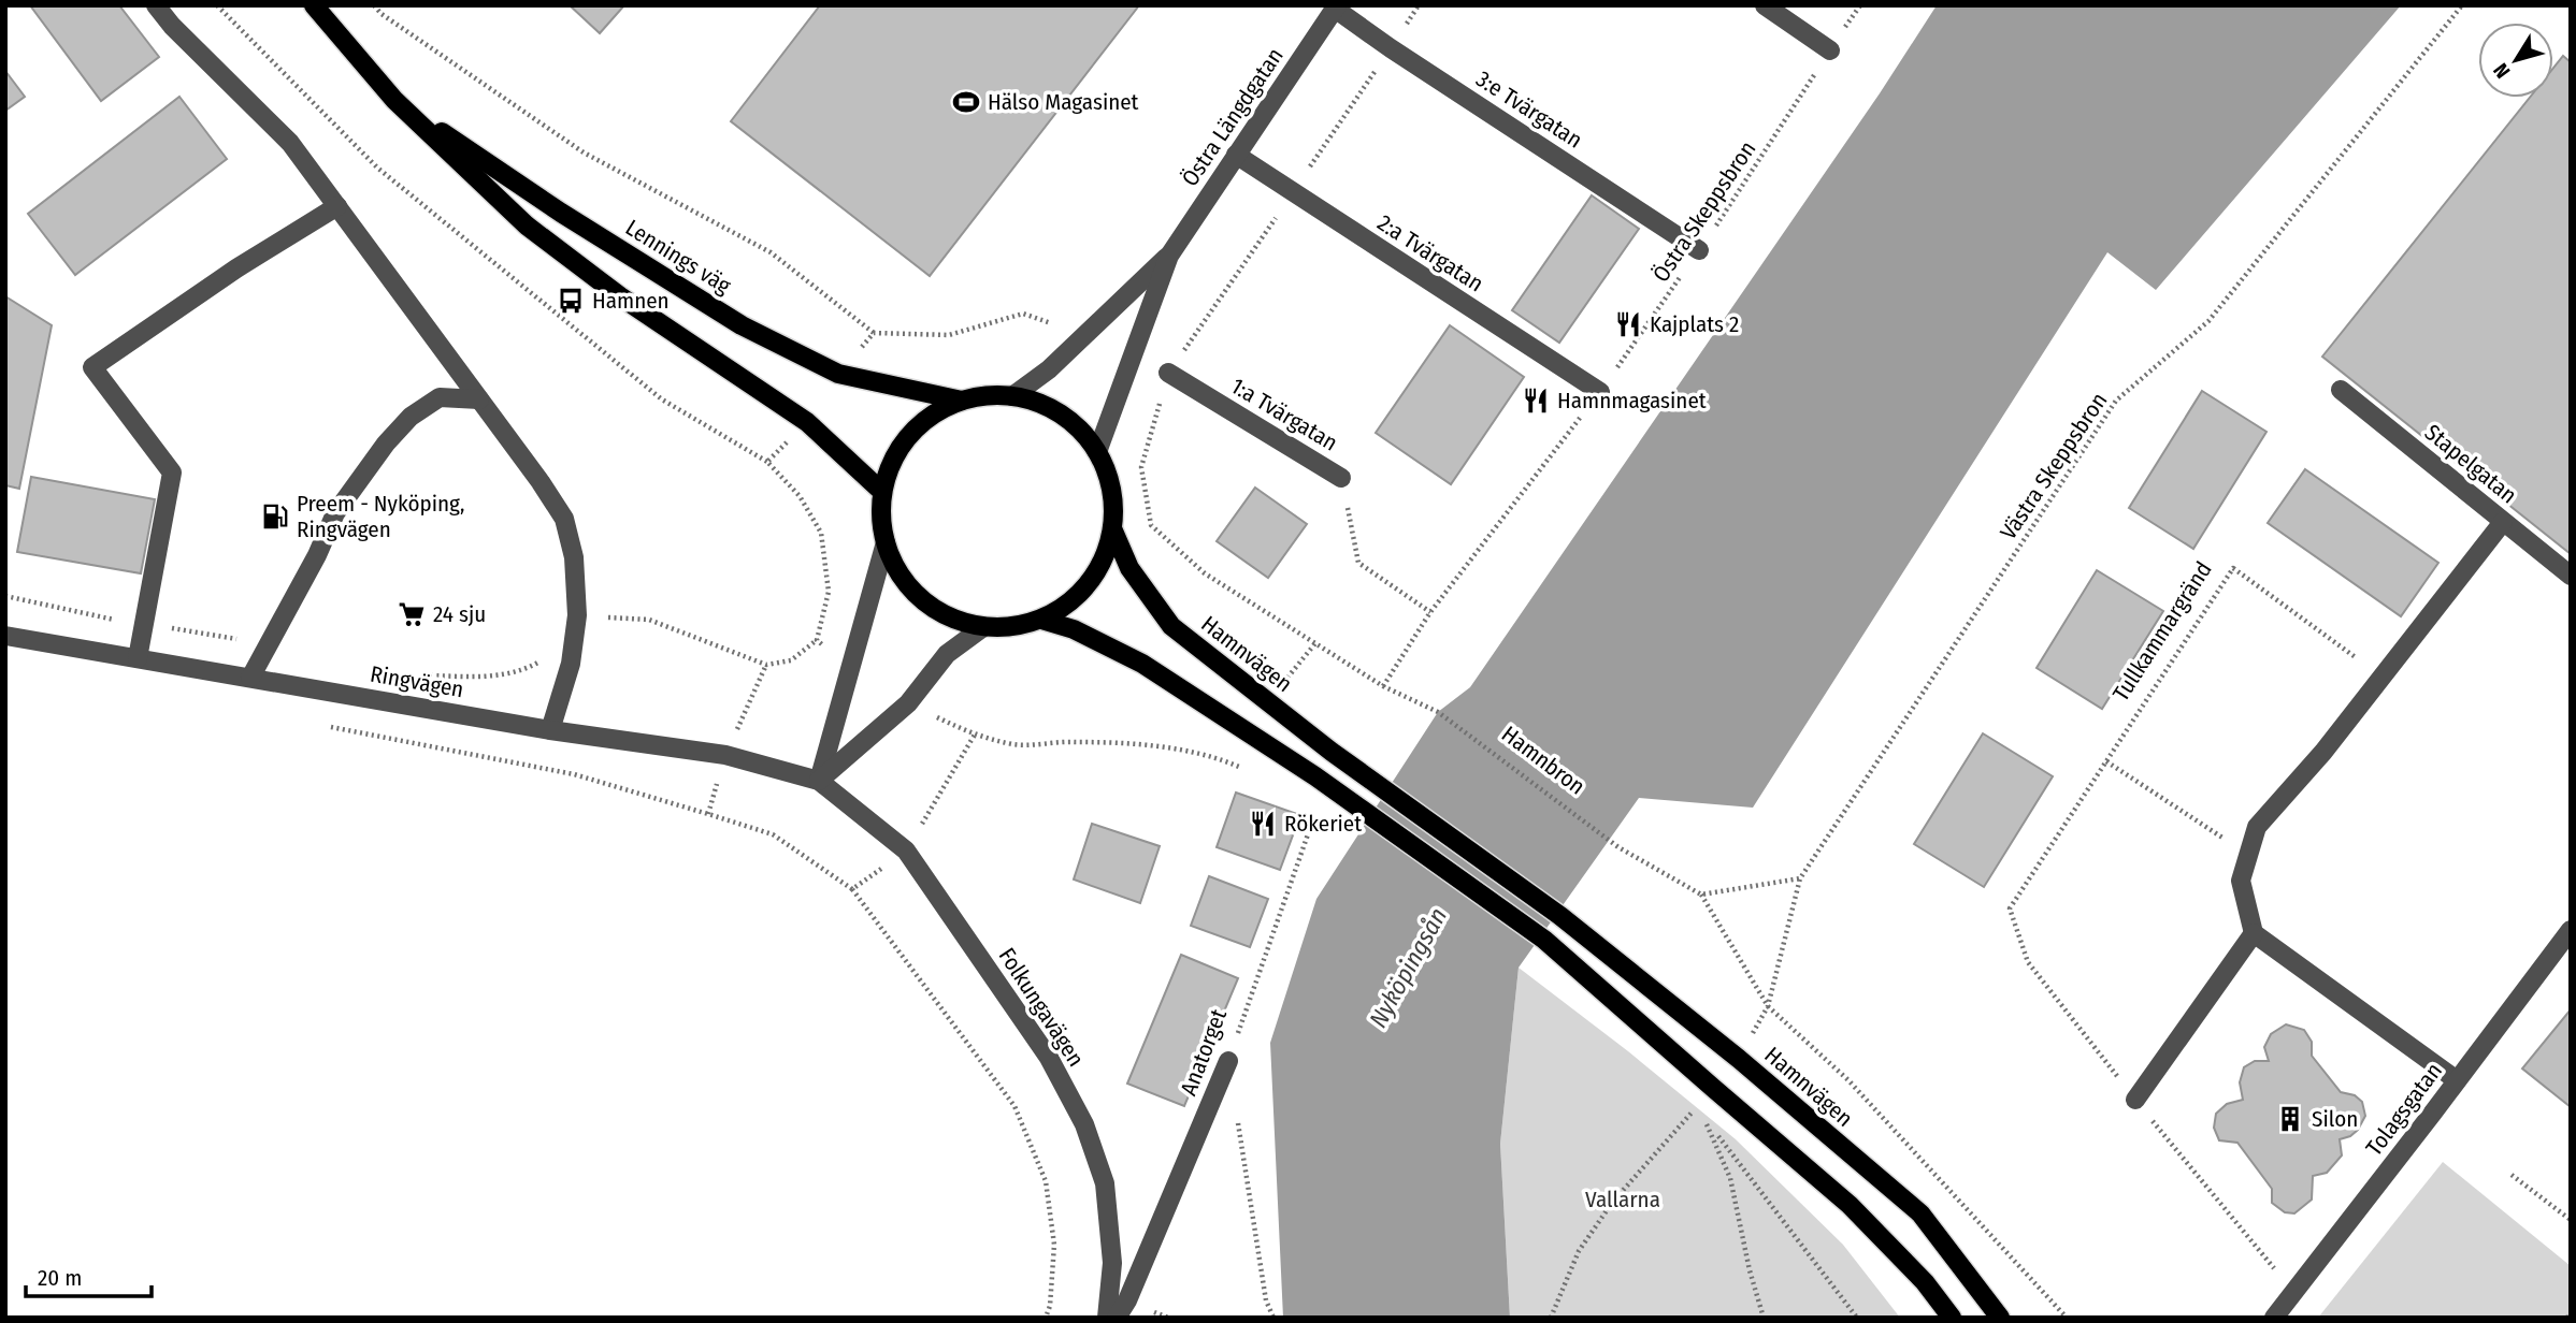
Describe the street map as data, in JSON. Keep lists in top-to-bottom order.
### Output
{
  "streets": {
    "main road": ["Lennings väg", "Hamnvägen"],
    "street": [
      "3:e Tvärgatan",
      "Östra Längdgatan",
      "2:a Tvärgatan",
      "1:a Tvärgatan",
      "Stapelgatan",
      "Ringvägen",
      "Folkungavägen",
      "Anatorget",
      "Tolagsgatan"
    ],
    "path": [
      "Östra Skeppsbron",
      "Västra Skeppsbron",
      "Tullkammargränd",
      "Hamnbron"
    ]
  },
  "crossings": [
    ["3:e Tvärgatan", "Östra Längdgatan"],
    ["3:e Tvärgatan", "Östra Skeppsbron"],
    ["Östra Längdgatan", "2:a Tvärgatan"],
    ["Östra Längdgatan", "Lennings väg"],
    ["Östra Längdgatan", "Hamnvägen"],
    ["Östra Längdgatan", "Hamnbron"],
    ["Östra Skeppsbron", "2:a Tvärgatan"],
    ["Östra Skeppsbron", "1:a Tvärgatan"],
    ["Östra Skeppsbron", "Hamnbron"],
    ["Lennings väg", "Hamnvägen"],
    ["Ringvägen", "Folkungavägen"]
  ],
  "water": ["Nyköpingsån"],
  "parks": ["Vallarna"],
  "places": {
    "sports": ["Hälso Magasinet"],
    "bus stop": ["Hamnen"],
    "restaurant": ["Kajplats 2", "Hamnmagasinet", "Rökeriet"],
    "fuel station": ["Preem - Nyköping, Ringvägen"],
    "supermarket": ["24 sju"],
    "building": ["Silon"]
  },
  "scale_bar": "20 m",
  "north": "bottom left"
}
